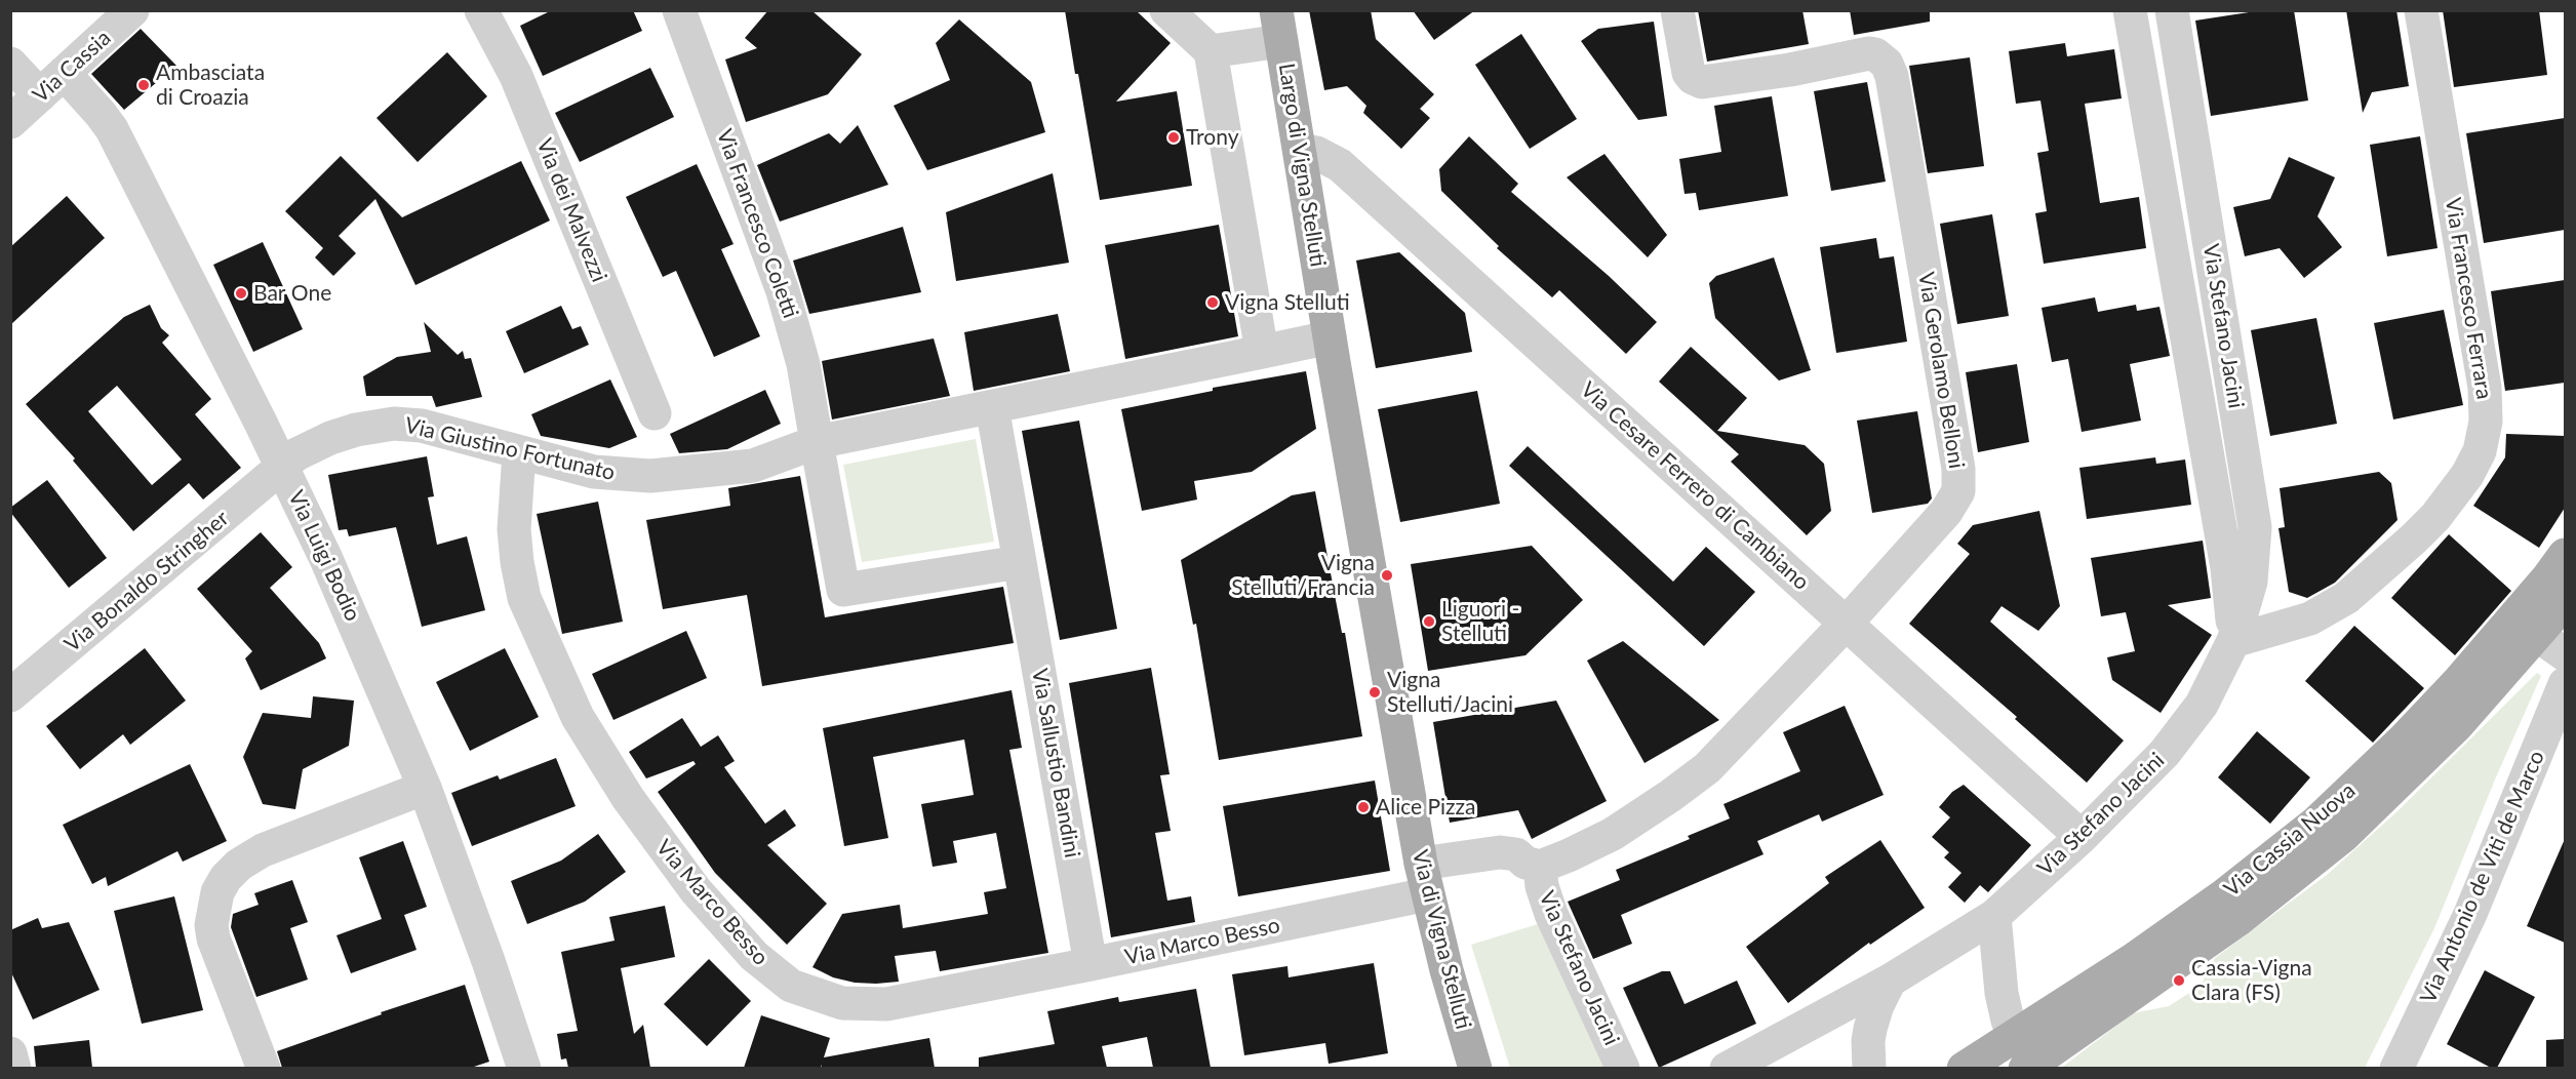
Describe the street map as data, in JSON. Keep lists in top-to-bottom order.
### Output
{
  "streets": {
    "main road": ["Largo di Vigna Stelluti", "Via Cassia Nuova", "Via di Vigna Stelluti"],
    "street": [
      "Via Cassia",
      "Via dei Malvezzi",
      "Via Francesco Coletti",
      "Via Francesco Ferrara",
      "Via Stefano Jacini",
      "Via Gerolamo Belloni",
      "Via Giustino Fortunato",
      "Via Cesare Ferrero di Cambiano",
      "Via Luigi Bodio",
      "Via Bonaldo Stringher",
      "Via Sallustio Bandini",
      "Via Antonio de Viti de Marco",
      "Via Marco Besso"
    ]
  },
  "crossings": [
    ["Via Cassia", "Via Luigi Bodio"],
    ["Largo di Vigna Stelluti", "Via Cesare Ferrero di Cambiano"],
    ["Largo di Vigna Stelluti", "Via di Vigna Stelluti"],
    ["Via Francesco Coletti", "Via Giustino Fortunato"],
    ["Via Francesco Coletti", "Via Sallustio Bandini"],
    ["Via Francesco Ferrara", "Via Stefano Jacini"],
    ["Via Stefano Jacini", "Via Gerolamo Belloni"],
    ["Via Stefano Jacini", "Via Cesare Ferrero di Cambiano"],
    ["Via Stefano Jacini", "Via Marco Besso"],
    ["Via Gerolamo Belloni", "Via Cesare Ferrero di Cambiano"],
    ["Via Gerolamo Belloni", "Via Marco Besso"],
    ["Via Giustino Fortunato", "Via Luigi Bodio"],
    ["Via Giustino Fortunato", "Via Bonaldo Stringher"],
    ["Via Giustino Fortunato", "Via Sallustio Bandini"],
    ["Via Giustino Fortunato", "Via Marco Besso"],
    ["Via Luigi Bodio", "Via Bonaldo Stringher"],
    ["Via Sallustio Bandini", "Via Marco Besso"],
    ["Via Marco Besso", "Via di Vigna Stelluti"]
  ],
  "places": [
    "Ambasciata di Croazia",
    "Trony",
    "Bar One",
    "Vigna Stelluti",
    "Vigna Stelluti/Francia",
    "Liguori - Stelluti",
    "Vigna Stelluti/Jacini",
    "Alice Pizza",
    "Cassia-Vigna Clara (FS)"
  ]
}
